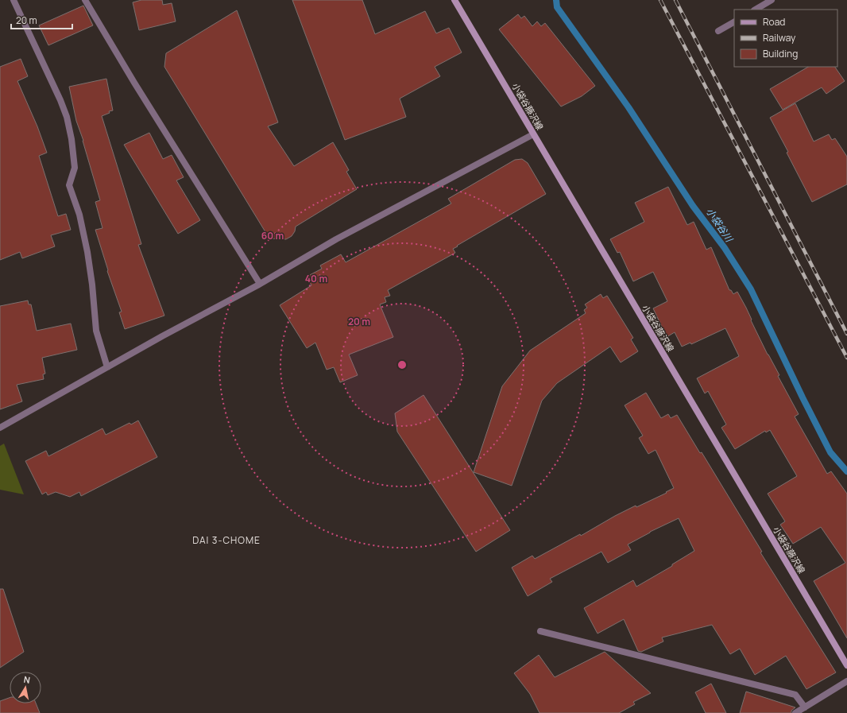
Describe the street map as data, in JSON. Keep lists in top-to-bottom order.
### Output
{
  "streets": {
    "main road": ["小袋谷藤沢線"]
  },
  "districts": ["DAI 3-CHOME"],
  "water": ["小袋谷川"],
  "legend": ["Road", "Railway", "Building"],
  "scale_bar": "20 m",
  "north": "top",
  "rings": ["60 m", "40 m", "20 m"]
}
